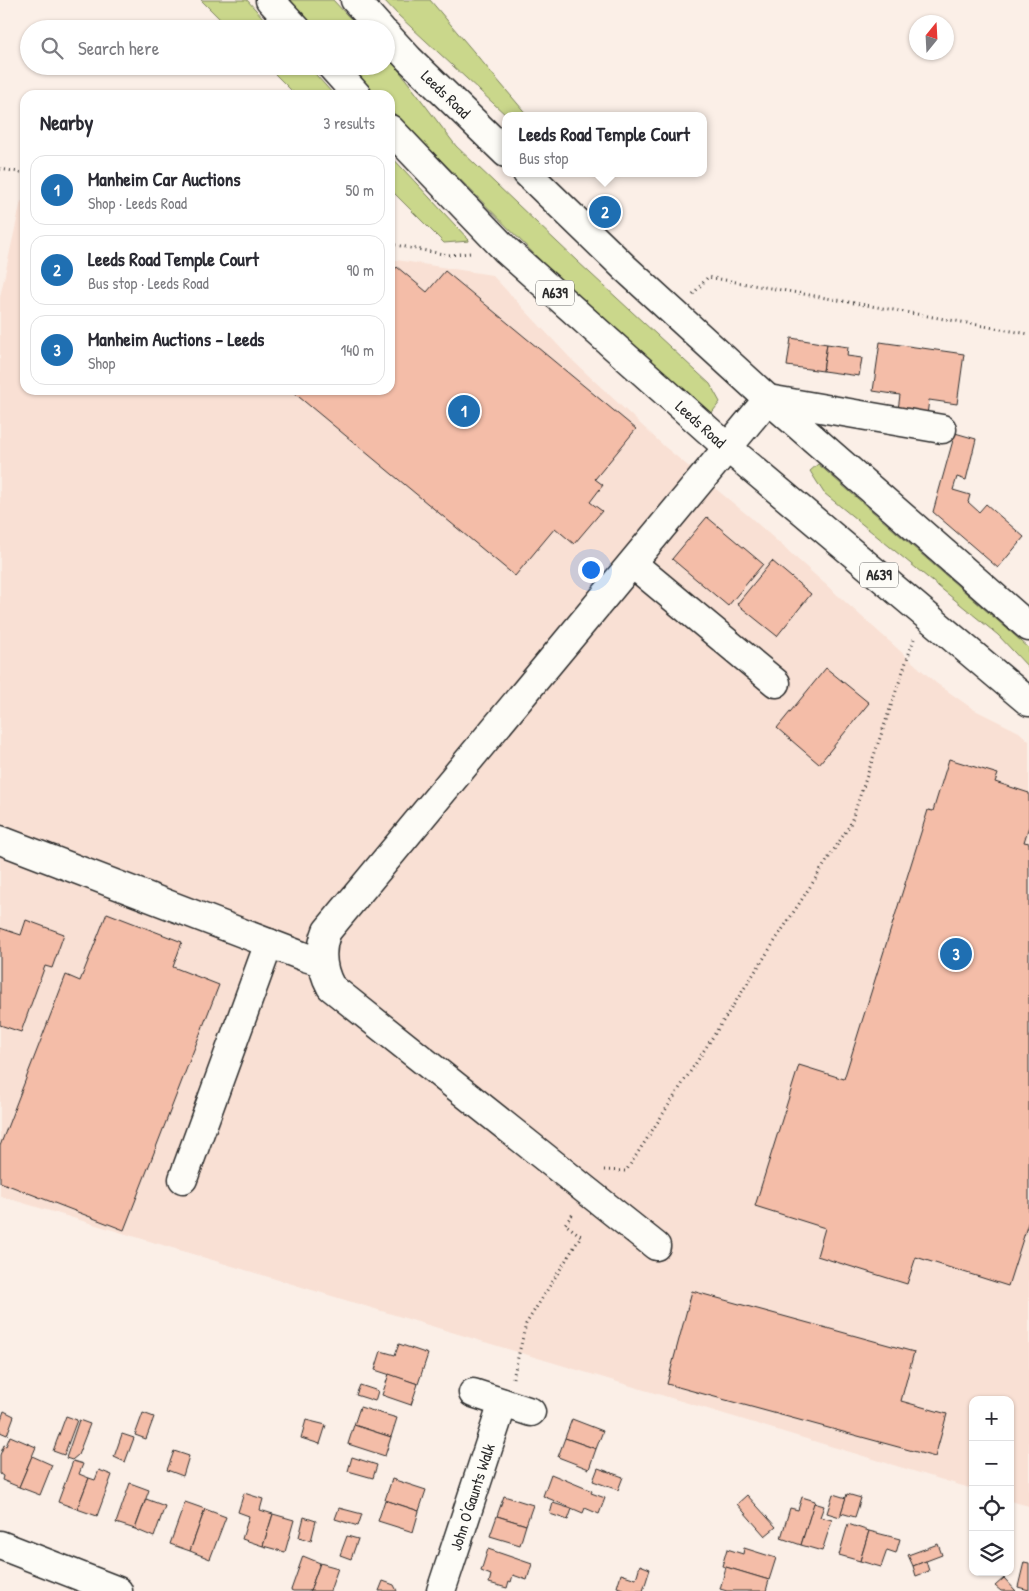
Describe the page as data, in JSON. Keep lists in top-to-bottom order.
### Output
{
  "streets": {
    "main road": ["Leeds Road", "A639", "John O'Gaunts Walk"]
  },
  "north": "top",
  "page": {
    "search": "Search here",
    "heading": ["Nearby", "3 results"],
    "popup": ["Leeds Road Temple Court", "Bus stop"],
    "list": [
      {
        "mark": "1",
        "name": "Manheim Car Auctions",
        "note": "Shop · Leeds Road",
        "value": "50 m"
      },
      {
        "mark": "2",
        "name": "Leeds Road Temple Court",
        "note": "Bus stop · Leeds Road",
        "value": "90 m"
      },
      {
        "mark": "3",
        "name": "Manheim Auctions - Leeds",
        "note": "Shop",
        "value": "140 m"
      }
    ],
    "pins": ["2", "1", "3"],
    "map_buttons": ["+", "−"]
  }
}
